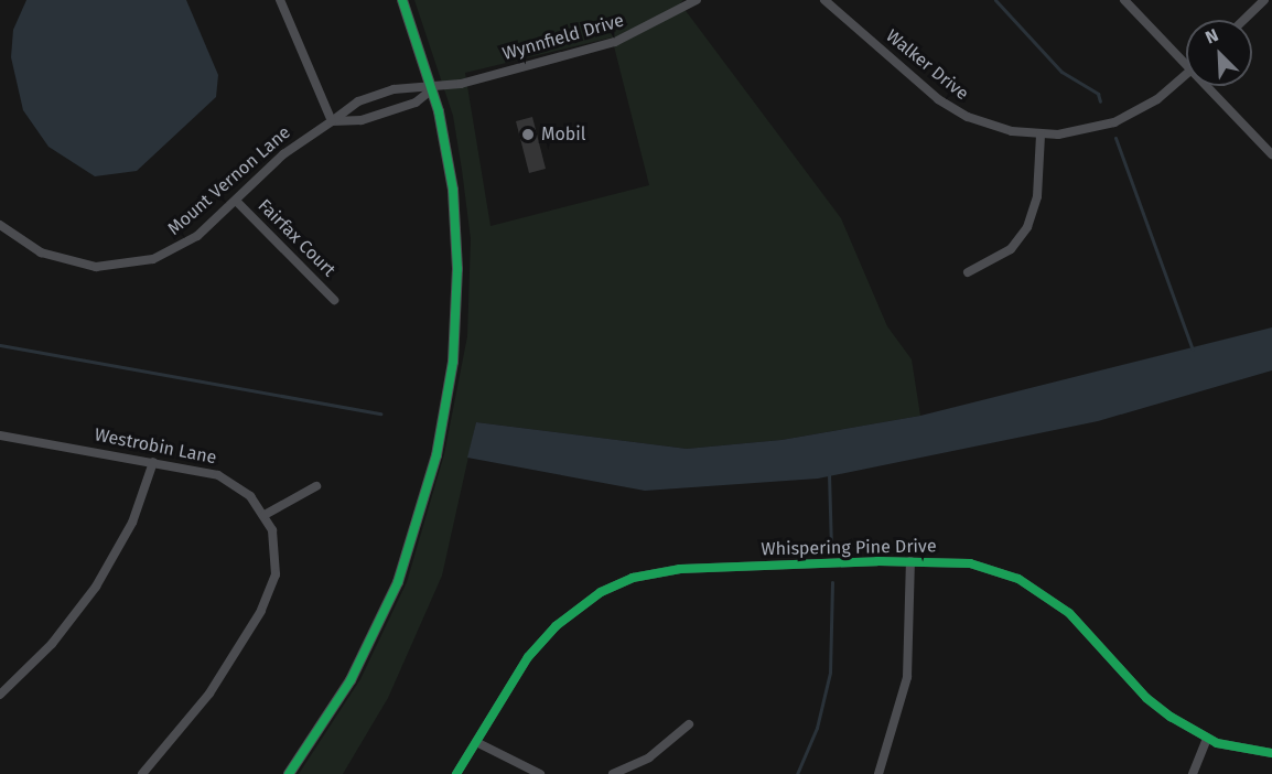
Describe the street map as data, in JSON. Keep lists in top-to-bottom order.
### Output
{
  "streets": {
    "street": [
      "Wynnfield Drive",
      "Walker Drive",
      "Mount Vernon Lane",
      "Fairfax Court",
      "Westrobin Lane",
      "Whispering Pine Drive"
    ]
  },
  "crossings": [
    ["Wynnfield Drive", "Mount Vernon Lane"],
    ["Mount Vernon Lane", "Fairfax Court"]
  ],
  "places": ["Mobil"],
  "north": "top left"
}
